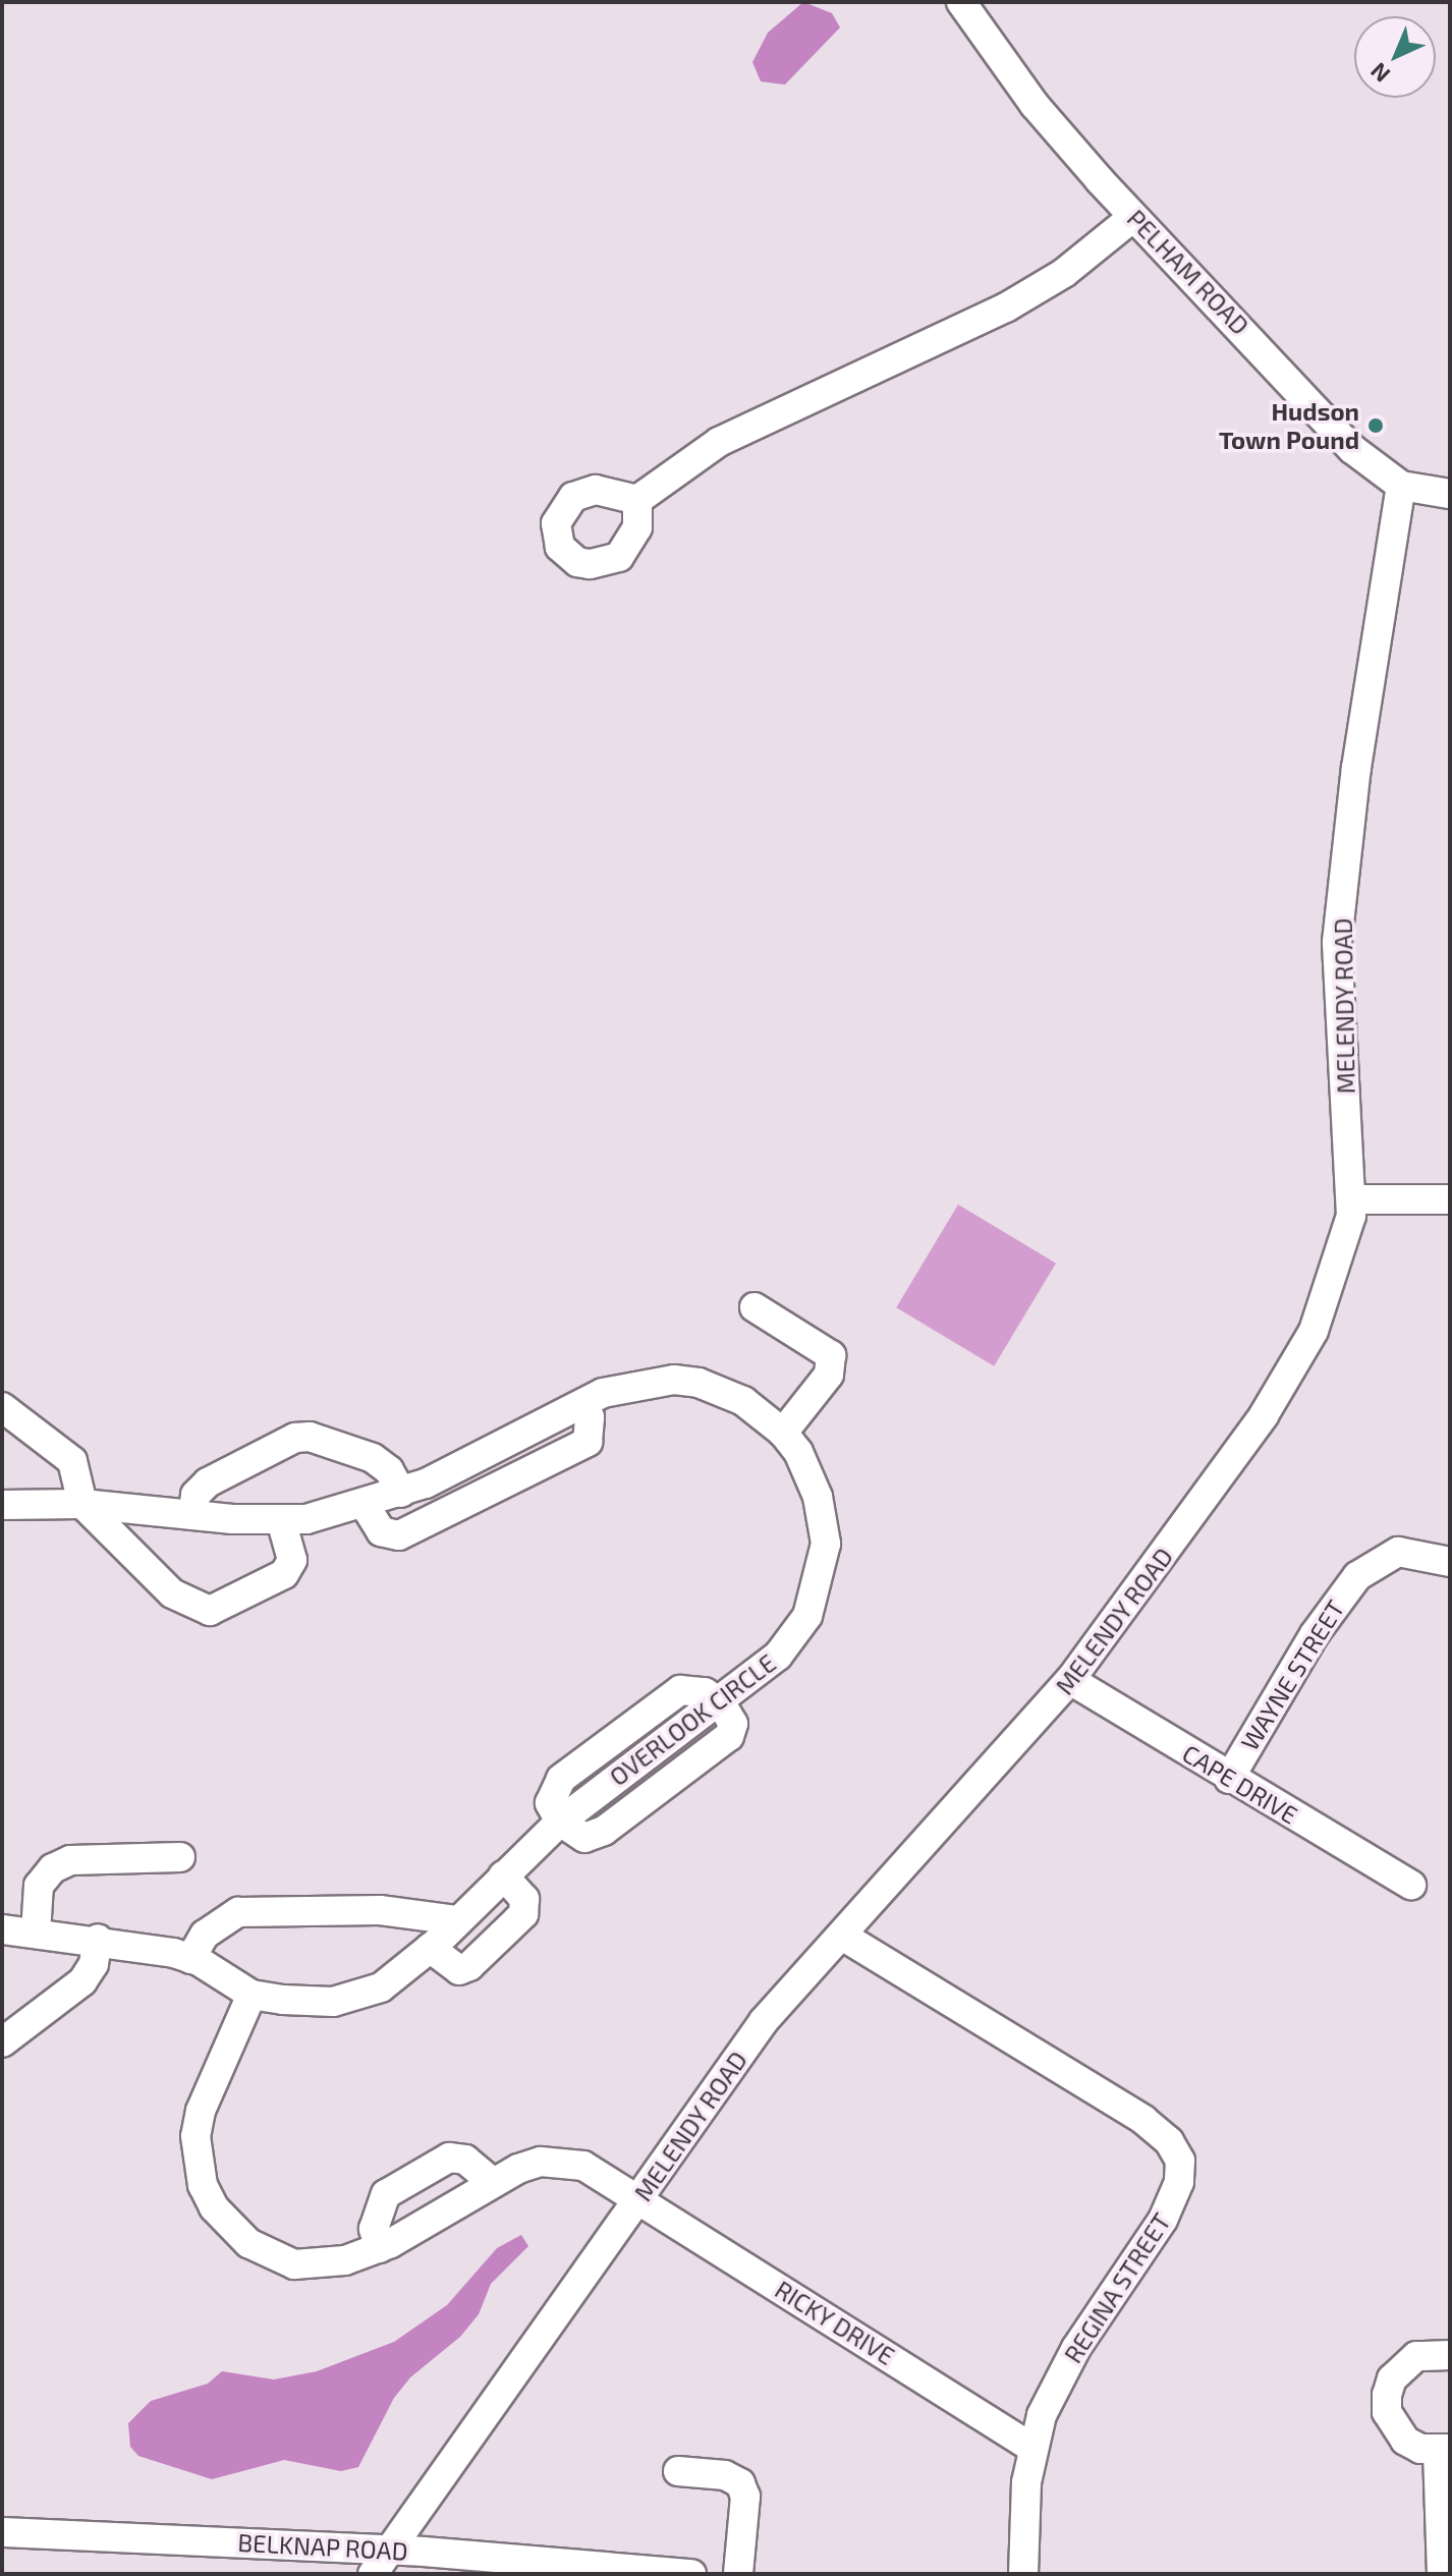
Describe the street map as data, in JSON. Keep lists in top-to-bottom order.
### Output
{
  "streets": {
    "street": [
      "PELHAM ROAD",
      "MELENDY ROAD",
      "WAYNE STREET",
      "OVERLOOK CIRCLE",
      "CAPE DRIVE",
      "REGINA STREET",
      "RICKY DRIVE",
      "BELKNAP ROAD"
    ]
  },
  "crossings": [
    ["PELHAM ROAD", "MELENDY ROAD"],
    ["MELENDY ROAD", "CAPE DRIVE"],
    ["MELENDY ROAD", "REGINA STREET"],
    ["MELENDY ROAD", "RICKY DRIVE"],
    ["MELENDY ROAD", "BELKNAP ROAD"],
    ["WAYNE STREET", "CAPE DRIVE"],
    ["REGINA STREET", "RICKY DRIVE"]
  ],
  "places": ["Hudson Town Pound"],
  "north": "bottom left"
}
